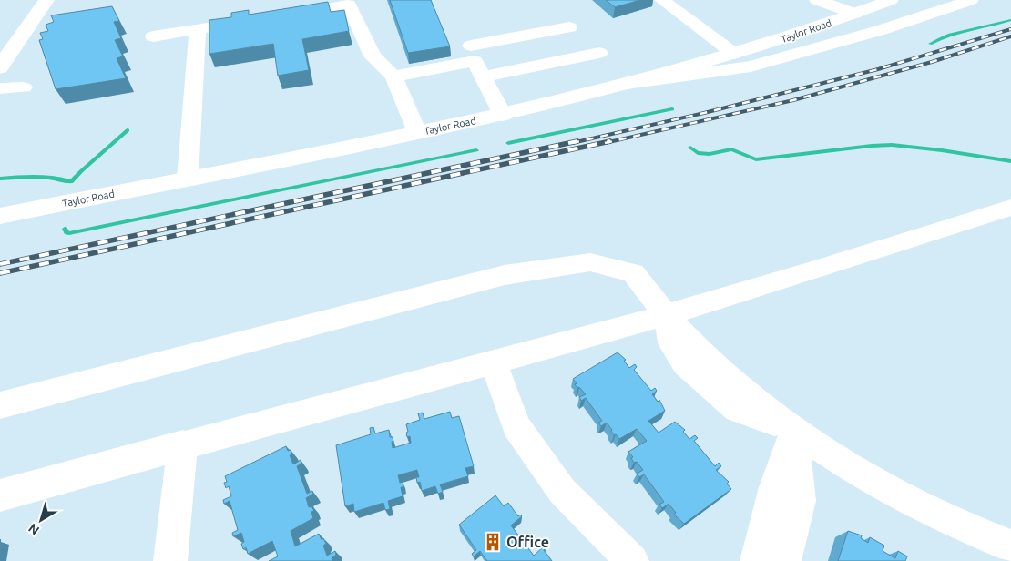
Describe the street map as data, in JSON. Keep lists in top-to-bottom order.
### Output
{
  "streets": {
    "main road": ["Taylor Road"]
  },
  "places": {
    "building": ["Office"]
  },
  "north": "bottom left"
}
